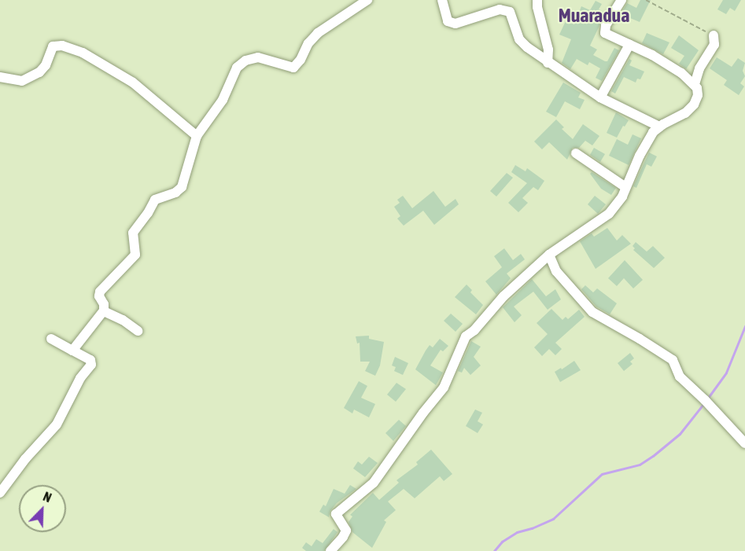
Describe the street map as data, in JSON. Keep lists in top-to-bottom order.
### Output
{
  "districts": ["Muaradua"],
  "north": "top right"
}
